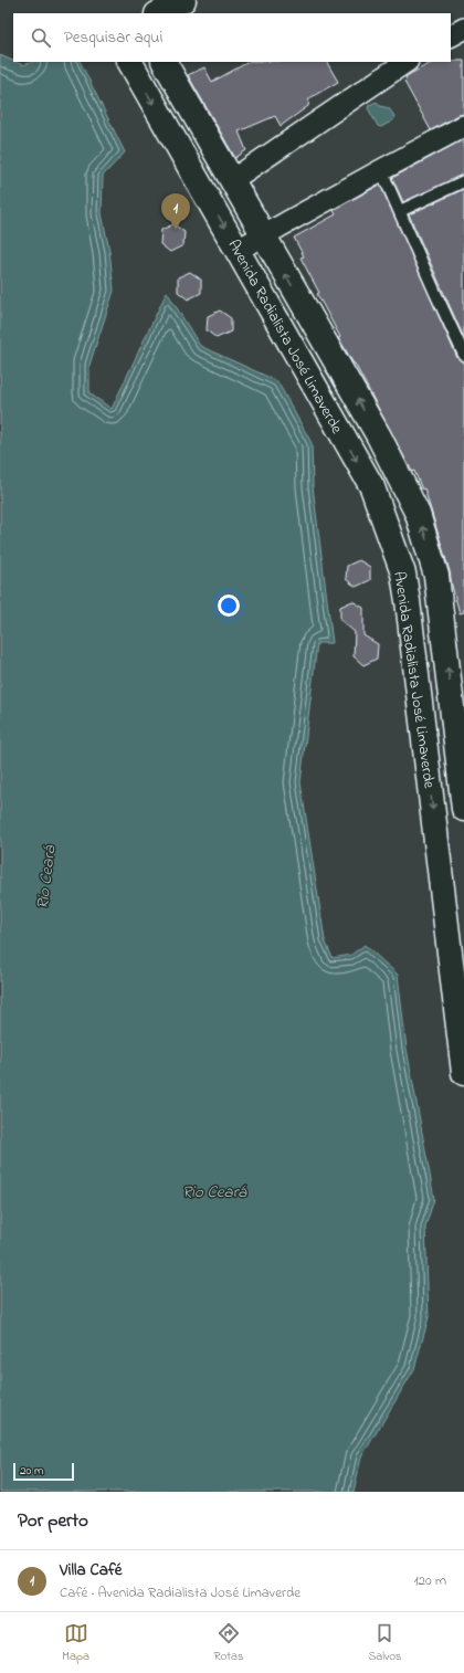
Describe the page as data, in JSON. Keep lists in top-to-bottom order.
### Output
{
  "streets": {
    "main road": ["Avenida Radialista José Limaverde"]
  },
  "water": ["Rio Ceará"],
  "scale_bar": "20 m",
  "page": {
    "search": "Pesquisar aqui",
    "pins": "1",
    "scale": "20 m",
    "heading": "Por perto",
    "list": [
      {
        "mark": "1",
        "name": "Villa Café",
        "note": "Café · Avenida Radialista José Limaverde",
        "value": "120 m"
      }
    ],
    "nav": ["Mapa", "Rotas", "Salvos"]
  }
}
